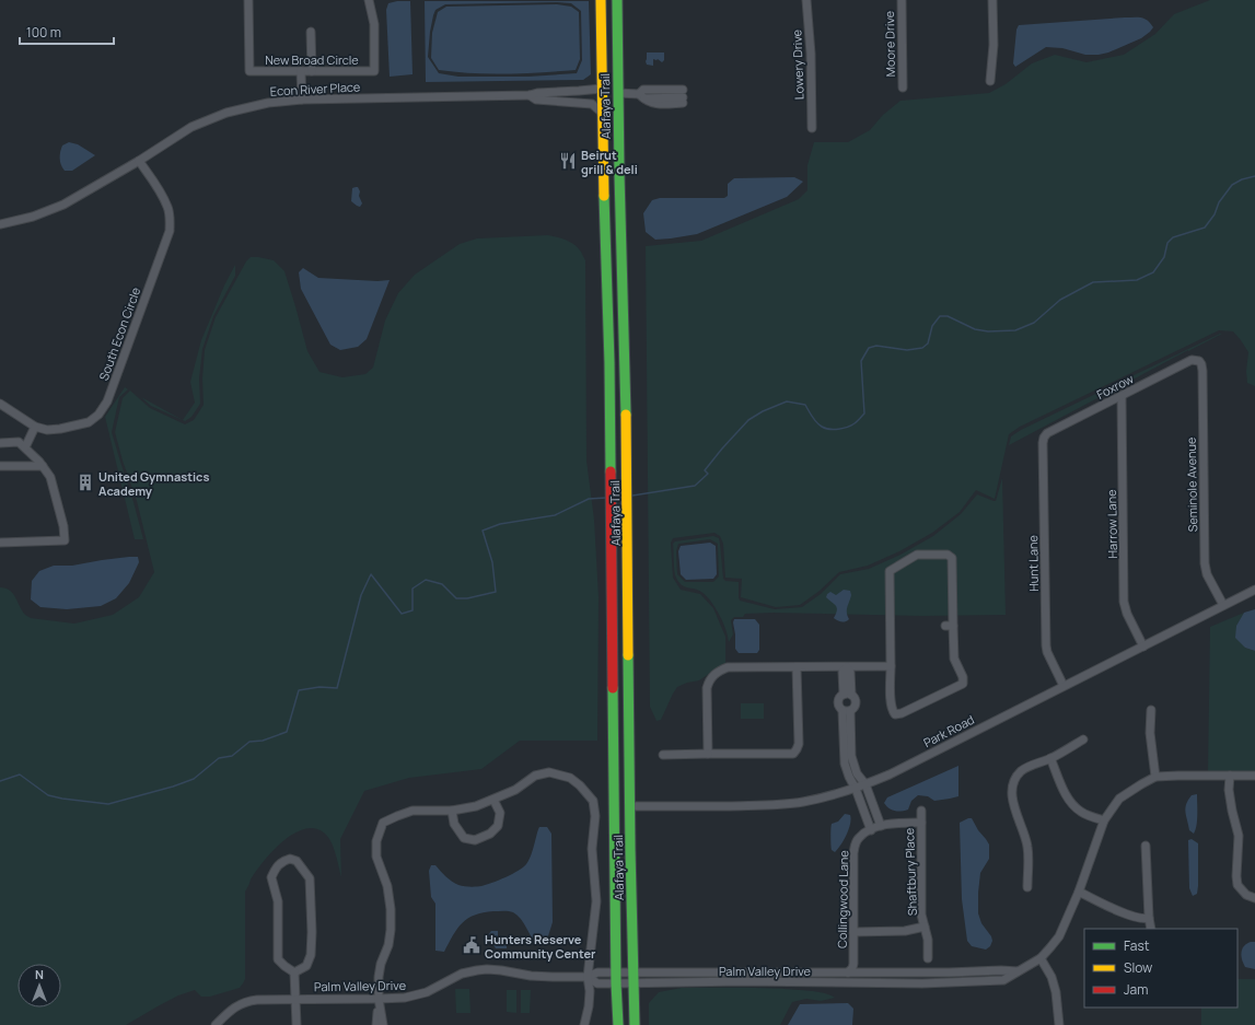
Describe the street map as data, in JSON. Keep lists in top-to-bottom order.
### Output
{
  "streets": {
    "main road": ["Alafaya Trail"],
    "street": [
      "Moore Drive",
      "New Broad Circle",
      "Lowery Drive",
      "Econ River Place",
      "South Econ Circle",
      "Foxrow",
      "Seminole Avenue",
      "Harrow Lane",
      "Hunt Lane",
      "Park Road",
      "Shaftbury Place",
      "Collingwood Lane",
      "Palm Valley Drive"
    ]
  },
  "crossings": [
    ["Econ River Place", "Alafaya Trail"],
    ["Econ River Place", "South Econ Circle"],
    ["Alafaya Trail", "Park Road"],
    ["Alafaya Trail", "Palm Valley Drive"],
    ["Foxrow", "Seminole Avenue"],
    ["Foxrow", "Harrow Lane"],
    ["Foxrow", "Hunt Lane"],
    ["Seminole Avenue", "Park Road"],
    ["Harrow Lane", "Park Road"],
    ["Hunt Lane", "Park Road"],
    ["Shaftbury Place", "Collingwood Lane"],
    ["Collingwood Lane", "Palm Valley Drive"]
  ],
  "places": {
    "restaurant": ["Beirut grill & deli"],
    "building": ["United Gymnastics Academy"],
    "public building": ["Hunters Reserve Community Center"]
  },
  "legend": ["Fast", "Slow", "Jam"],
  "scale_bar": "100 m",
  "north": "top"
}
